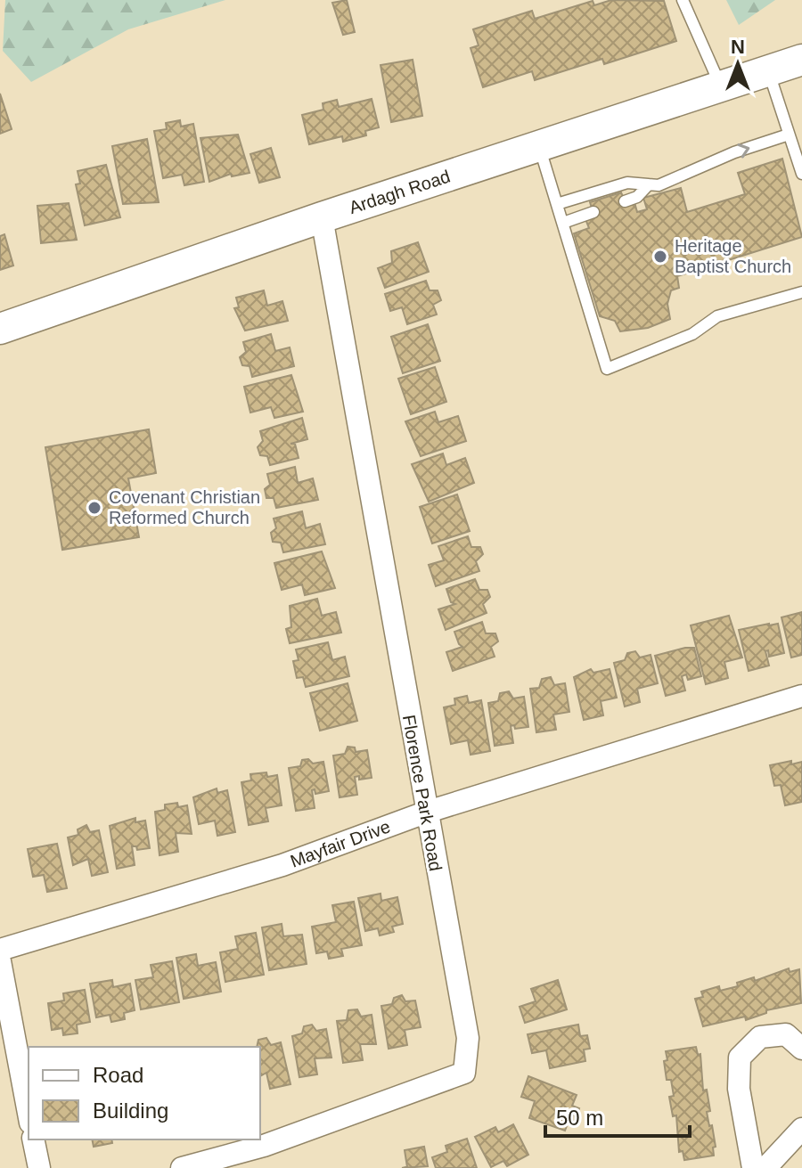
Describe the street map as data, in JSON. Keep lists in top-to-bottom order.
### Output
{
  "streets": {
    "street": ["Ardagh Road", "Florence Park Road", "Mayfair Drive"]
  },
  "crossings": [
    ["Ardagh Road", "Florence Park Road"],
    ["Florence Park Road", "Mayfair Drive"]
  ],
  "places": ["Heritage Baptist Church", "Covenant Christian Reformed Church"],
  "legend": ["Road", "Building"],
  "scale_bar": "50 m",
  "north": "top"
}
